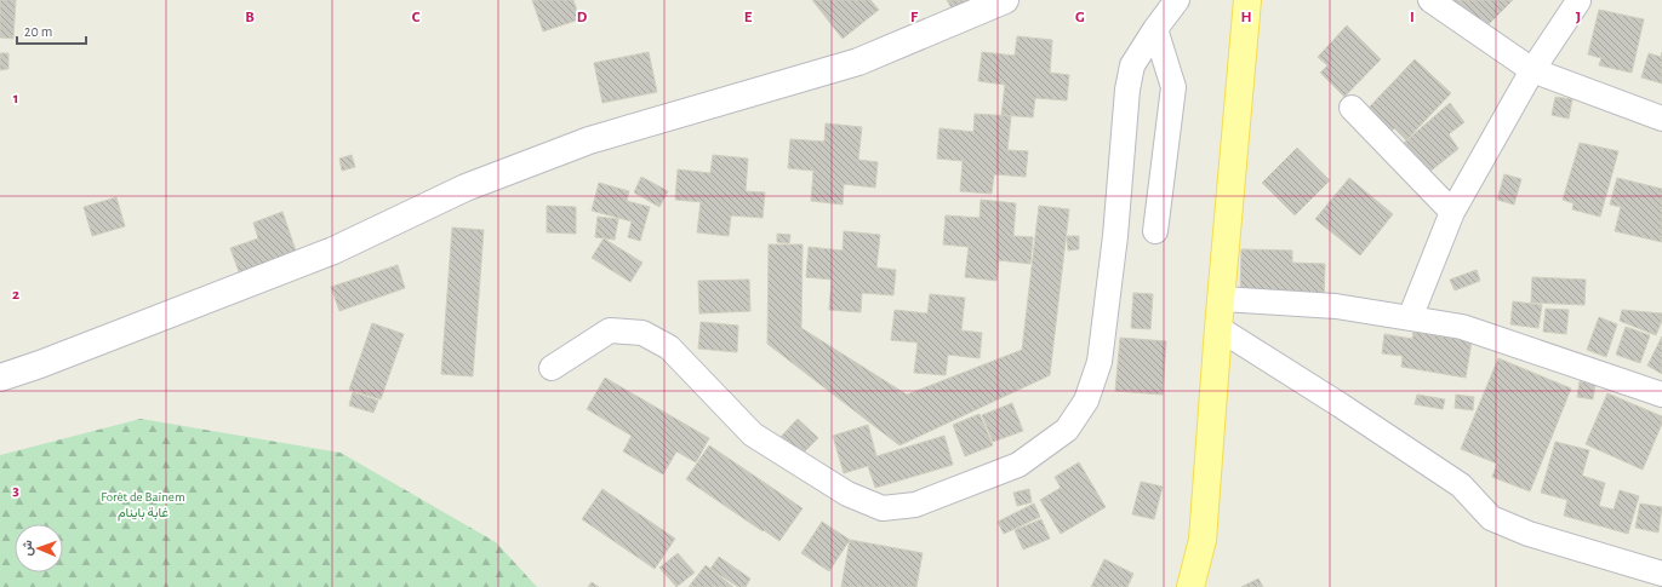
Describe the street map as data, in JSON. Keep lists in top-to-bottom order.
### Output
{
  "parks": ["Forêt de Baïnem غابة باينام"],
  "scale_bar": "20 m",
  "north": "left",
  "grid": {
    "columns": [
      "B",
      "C",
      "D",
      "E",
      "F",
      "G",
      "H",
      "I",
      "J"
    ],
    "rows": ["1", "2", "3"]
  }
}
